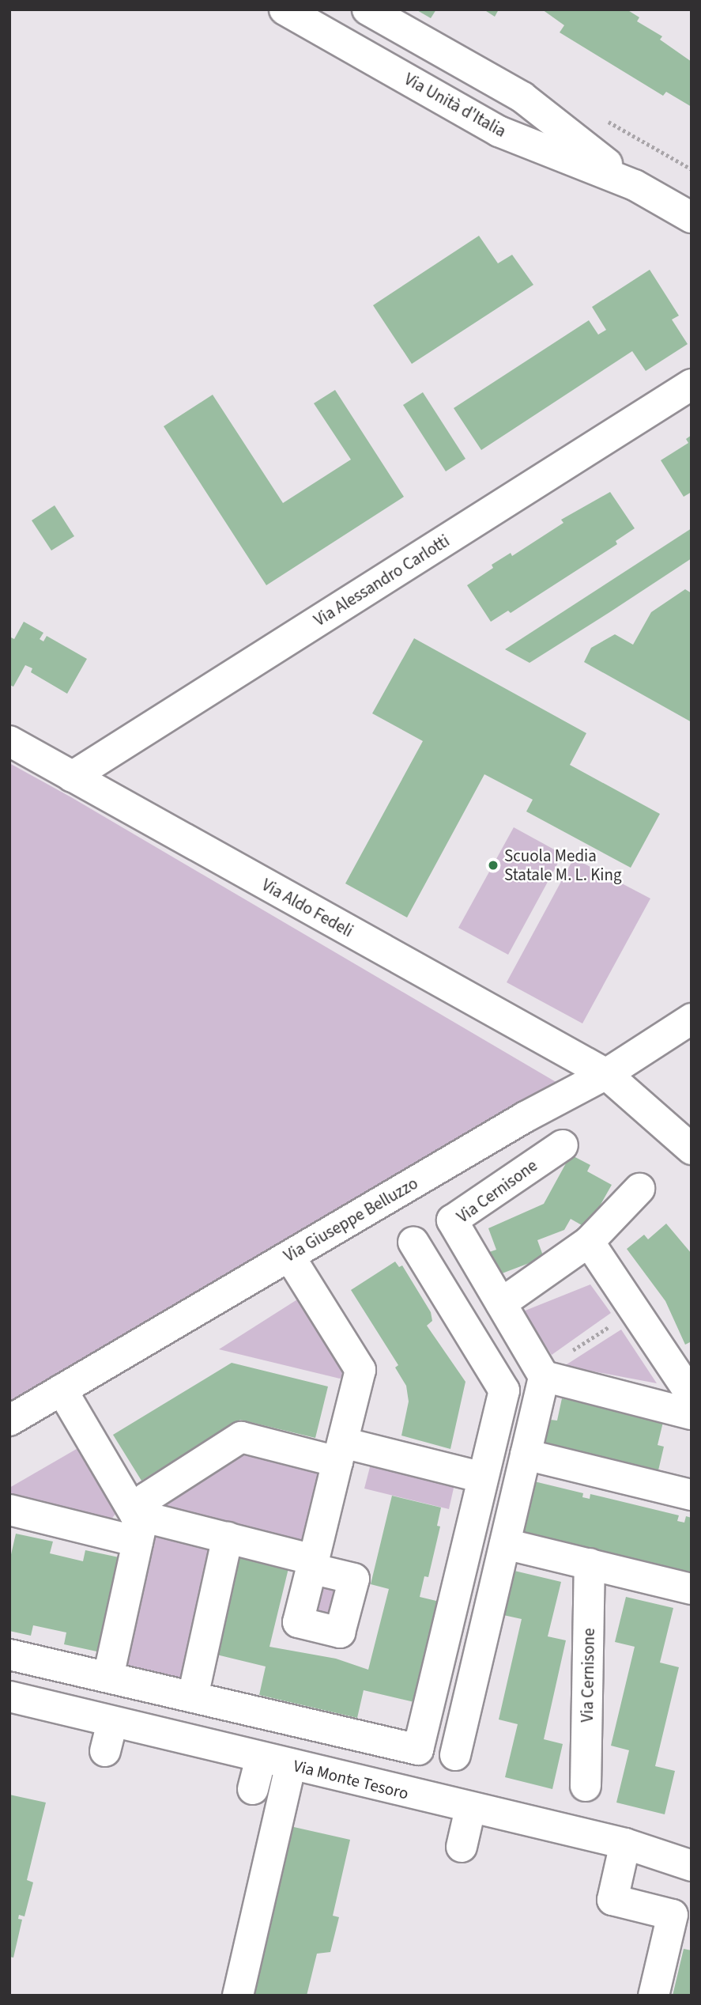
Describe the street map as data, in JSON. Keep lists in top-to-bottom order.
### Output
{
  "streets": {
    "street": [
      "Via Unità d'Italia",
      "Via Alessandro Carlotti",
      "Via Aldo Fedeli",
      "Via Cernisone",
      "Via Giuseppe Belluzzo",
      "Via Monte Tesoro"
    ]
  },
  "crossings": [
    ["Via Alessandro Carlotti", "Via Aldo Fedeli"],
    ["Via Aldo Fedeli", "Via Giuseppe Belluzzo"]
  ],
  "places": ["Scuola Media Statale M. L. King"]
}
